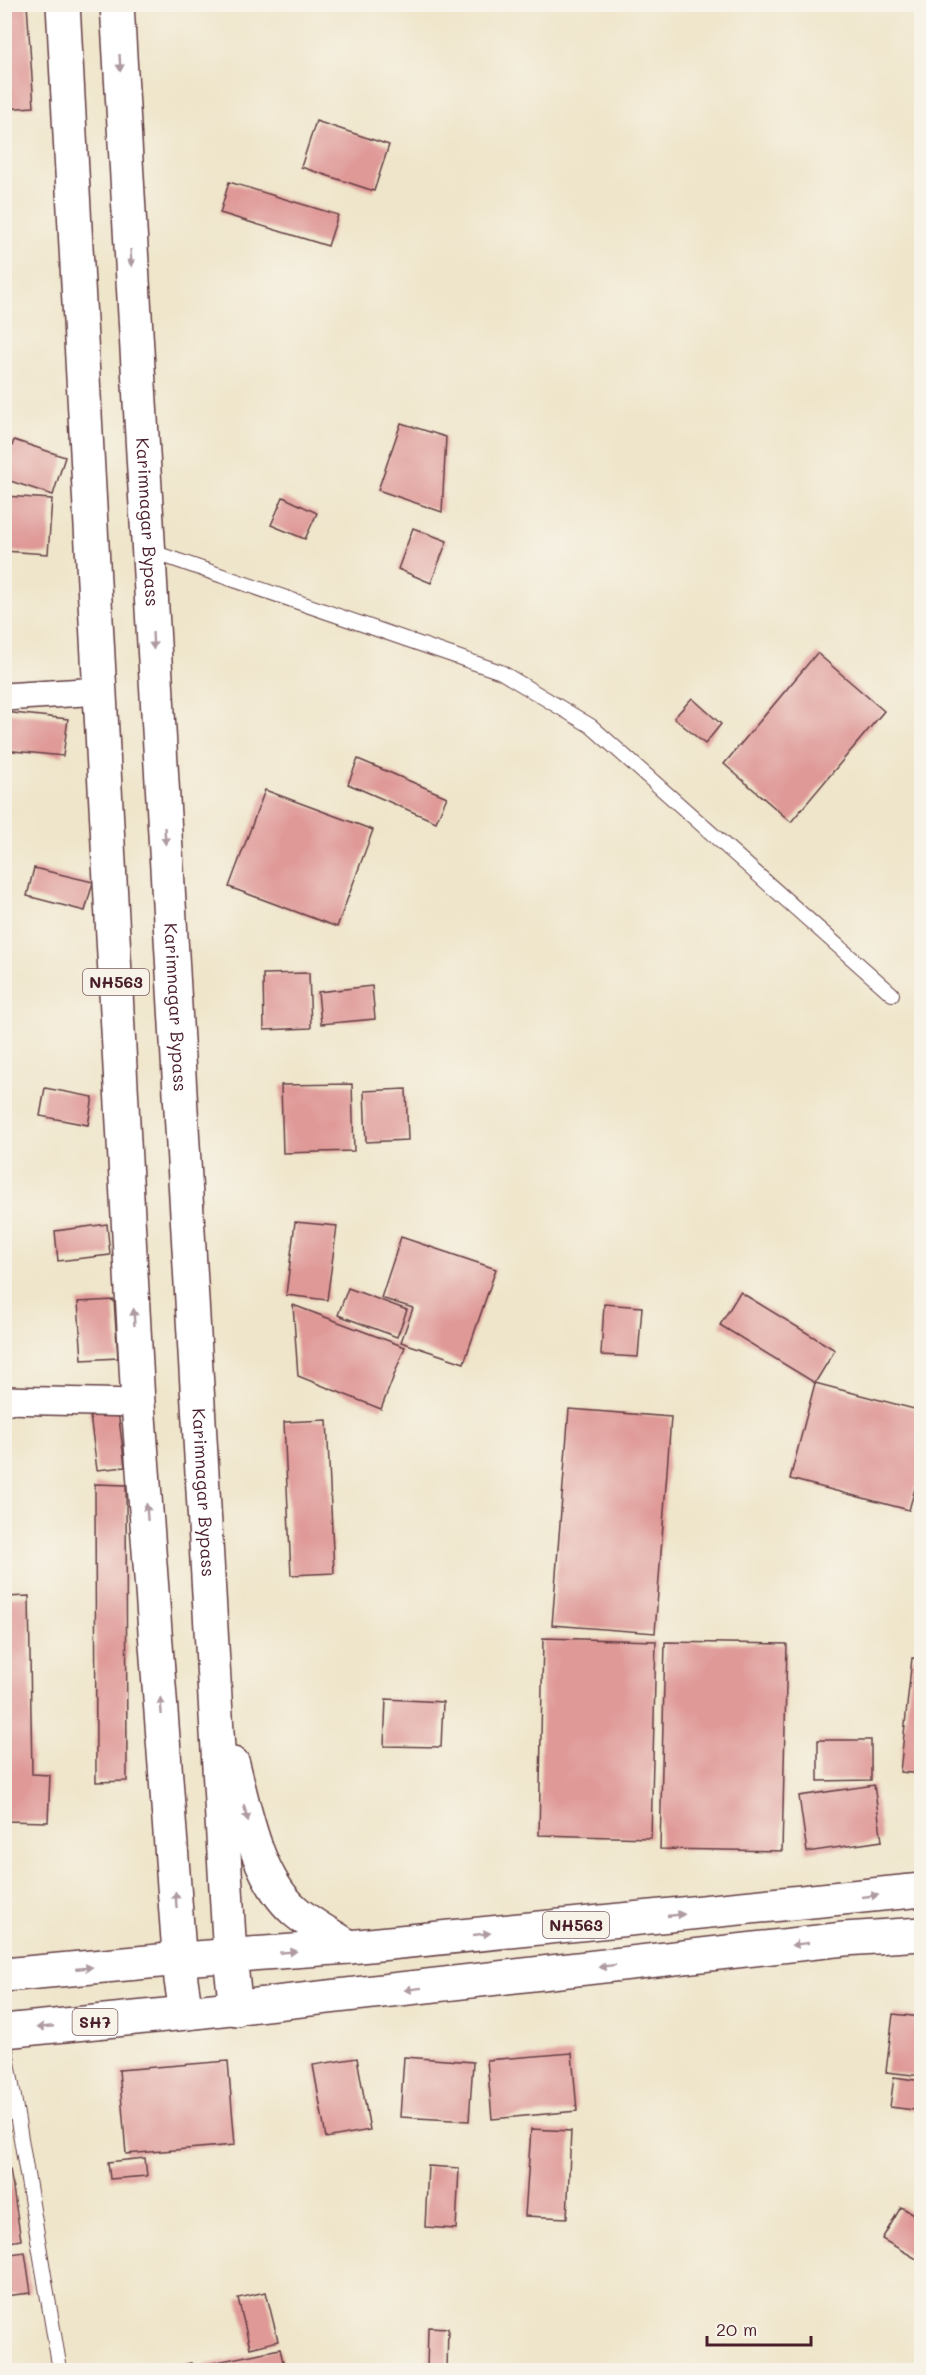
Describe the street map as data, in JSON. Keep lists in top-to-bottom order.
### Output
{
  "streets": {
    "main road": ["Karimnagar Bypass", "NH563", "SH7"]
  },
  "crossings": [
    ["Karimnagar Bypass", "NH563"],
    ["NH563", "SH7"]
  ],
  "scale_bar": "20 m"
}
